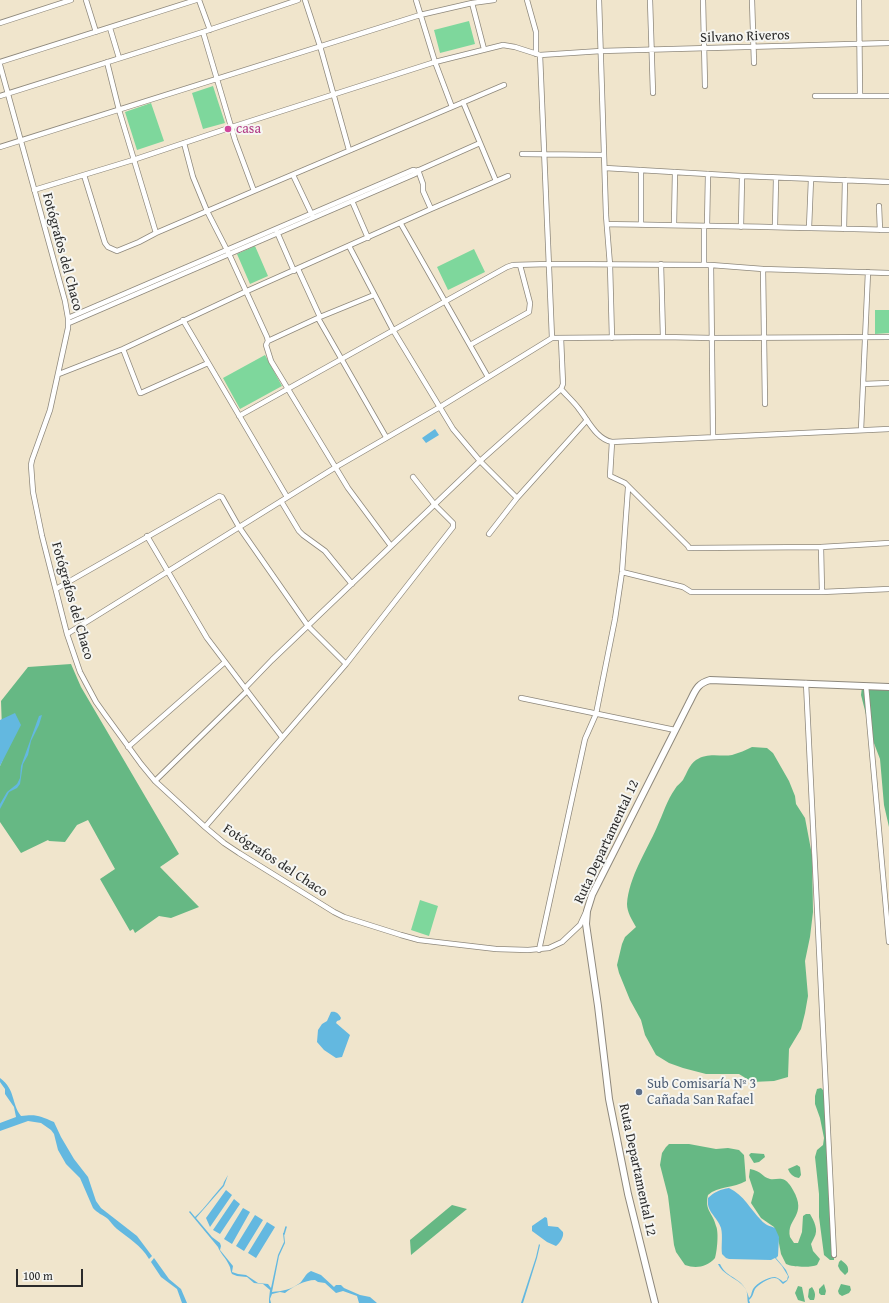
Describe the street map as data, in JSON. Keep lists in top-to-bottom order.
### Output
{
  "streets": {
    "main road": ["Ruta Departamental 12"],
    "street": ["Silvano Riveros", "Fotógrafos del Chaco"]
  },
  "crossings": [
    ["Fotógrafos del Chaco", "Ruta Departamental 12"]
  ],
  "places": ["casa", "Sub Comisaría Nº 3 Cañada San Rafael"],
  "scale_bar": "100 m"
}
